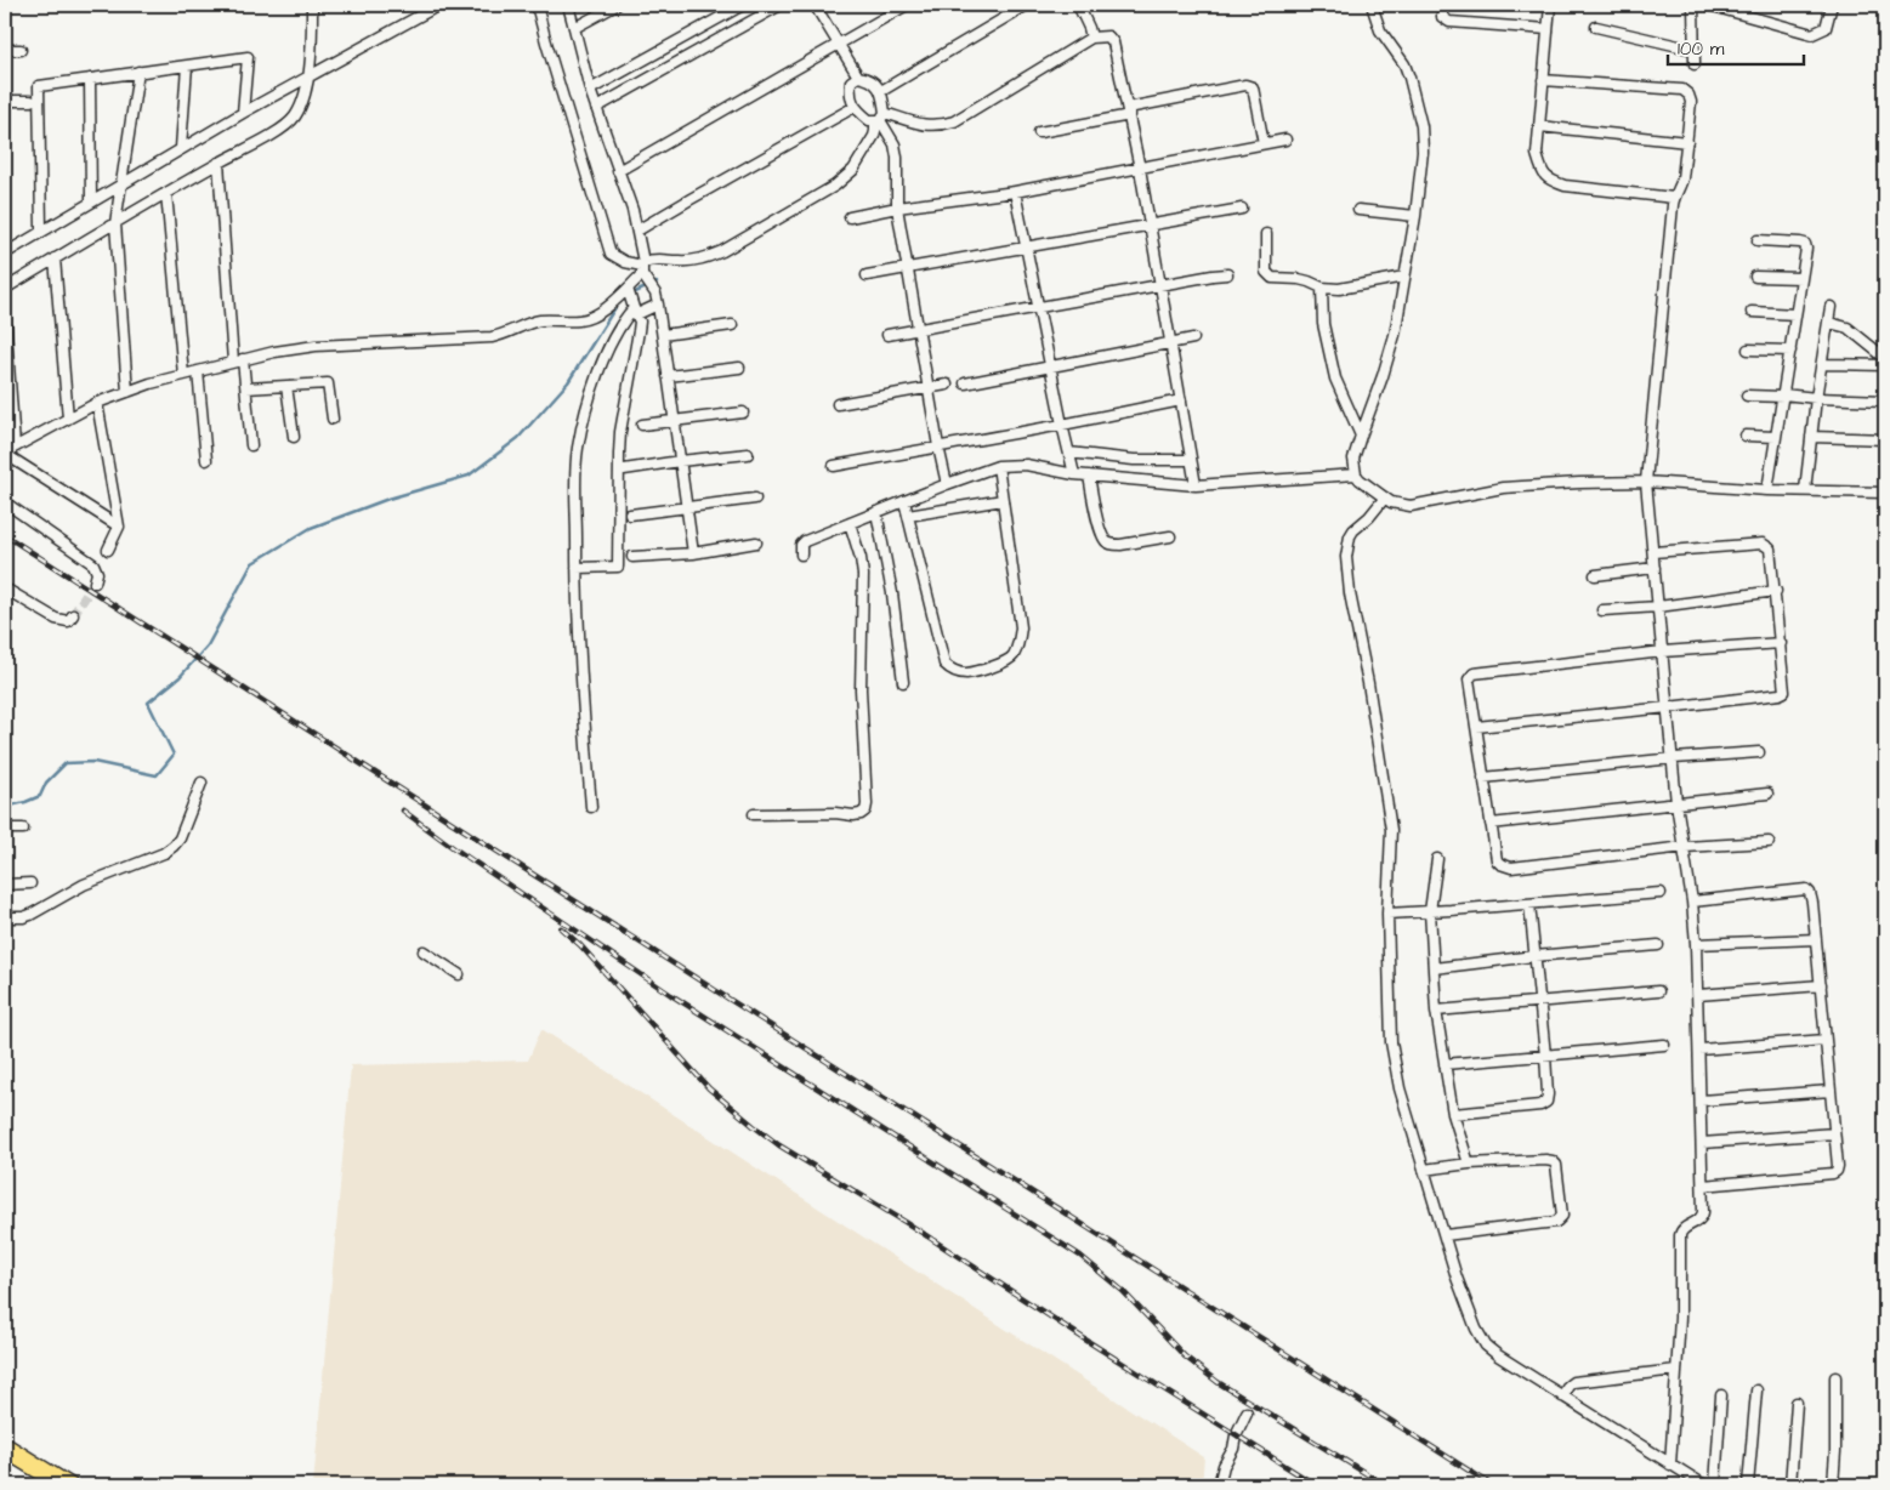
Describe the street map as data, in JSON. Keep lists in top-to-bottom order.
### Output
{
  "scale_bar": "100 m"
}
